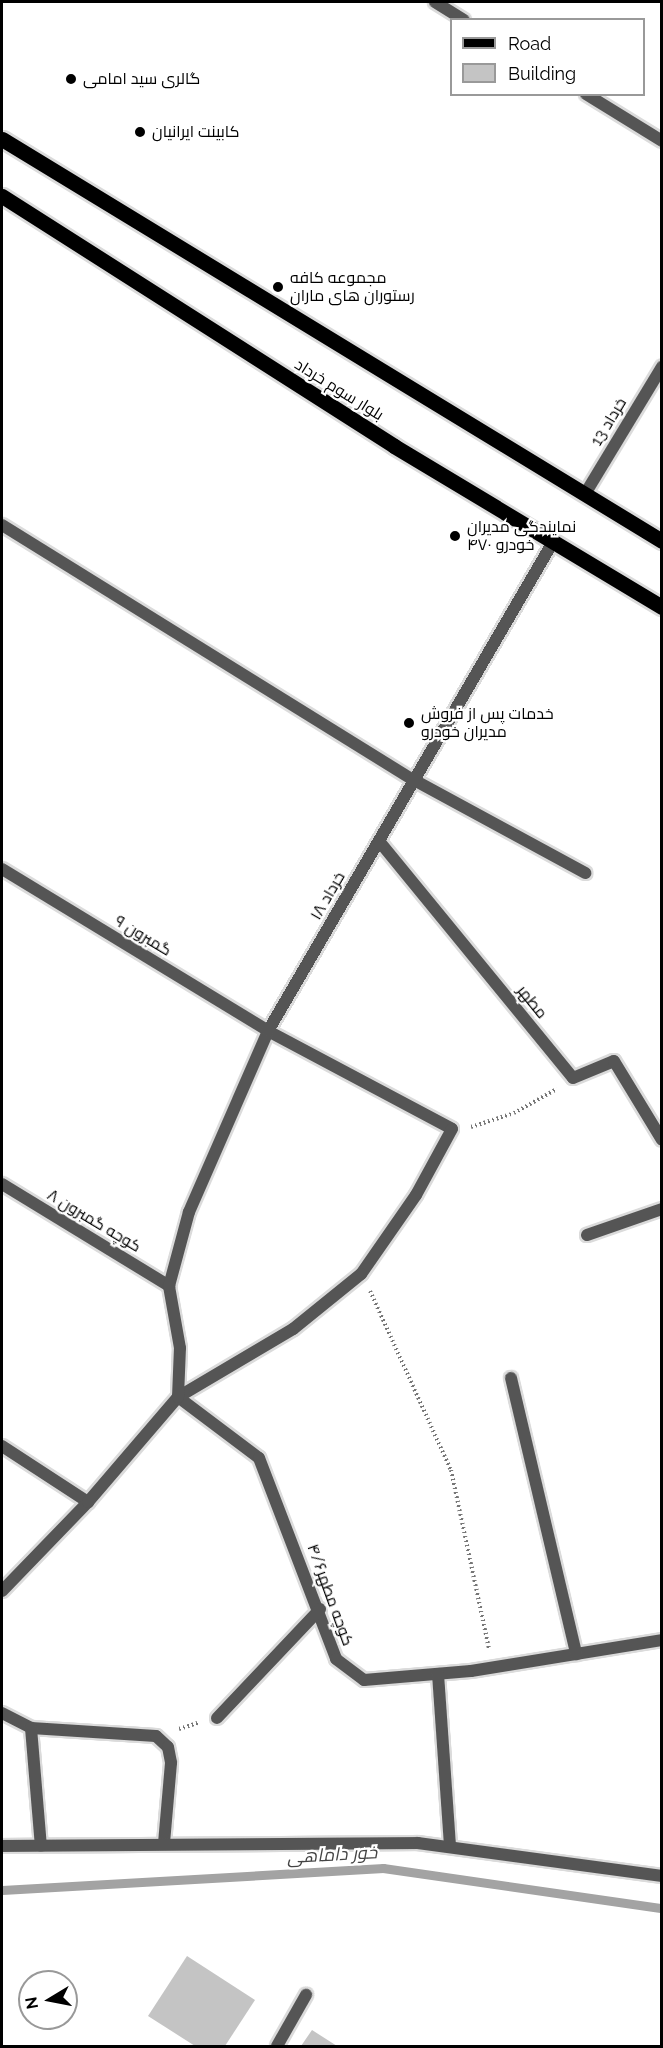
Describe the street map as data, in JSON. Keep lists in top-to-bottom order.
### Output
{
  "streets": {
    "main road": ["بلوار سوم خرداد"],
    "street": [
      "خرداد 13",
      "خرداد ۱۸",
      "گمبرون ۹",
      "مطهر",
      "کوچه گمبرون ۸",
      "کوچه مطهر۴/۶"
    ]
  },
  "crossings": [
    ["بلوار سوم خرداد", "خرداد ۱۸"],
    ["خرداد ۱۸", "گمبرون ۹"],
    ["خرداد ۱۸", "مطهر"],
    ["خرداد ۱۸", "کوچه گمبرون ۸"]
  ],
  "water": ["خور داماهی"],
  "places": [
    "گالری سید امامی",
    "کابینت ایرانیان",
    "مجموعه کافه رستوران های ماران",
    "نمایندگی مدیران خودرو ۴۷۰",
    "خدمات پس از فروش مدیران خودرو"
  ],
  "legend": ["Road", "Building"],
  "north": "left"
}
